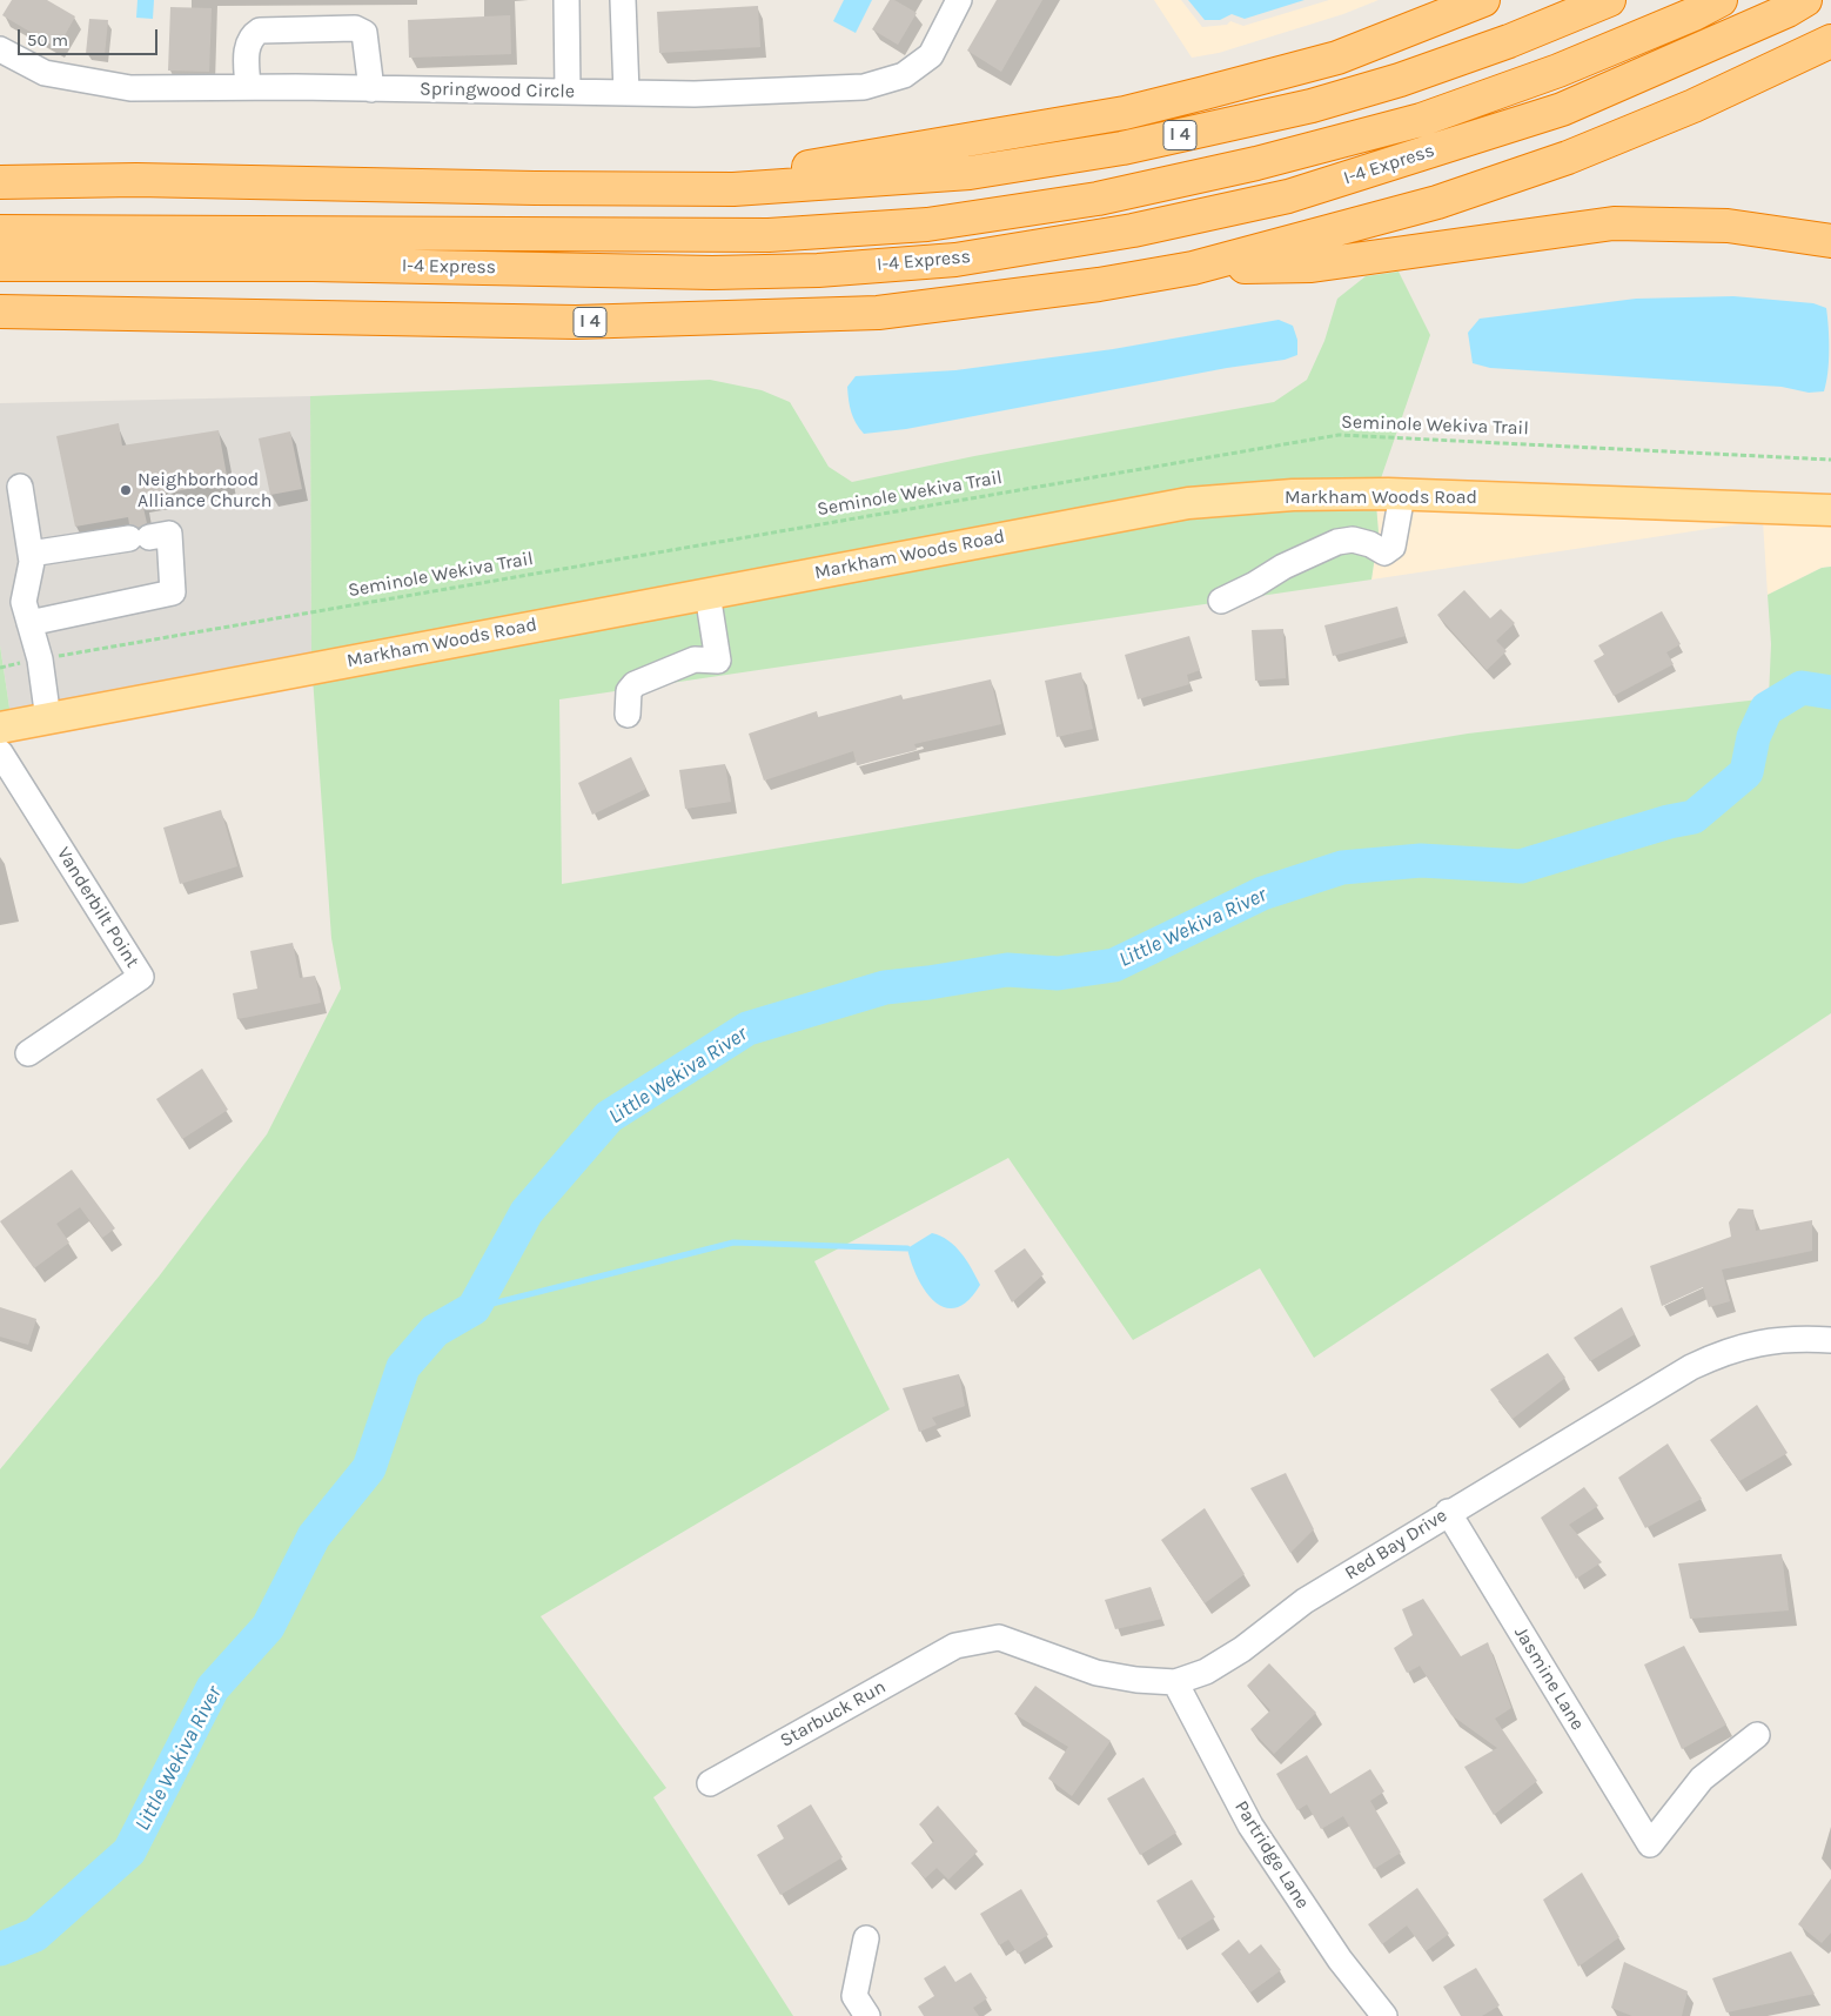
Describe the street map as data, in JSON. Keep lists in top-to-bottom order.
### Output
{
  "streets": {
    "highway": ["I 4", "I-4 Express"],
    "main road": ["Markham Woods Road"],
    "street": [
      "Springwood Circle",
      "Vanderbilt Point",
      "Red Bay Drive",
      "Jasmine Lane",
      "Starbuck Run",
      "Partridge Lane"
    ],
    "path": ["Seminole Wekiva Trail"]
  },
  "crossings": [
    ["Red Bay Drive", "Jasmine Lane"],
    ["Red Bay Drive", "Starbuck Run"],
    ["Red Bay Drive", "Partridge Lane"]
  ],
  "water": ["Little Wekiva River"],
  "places": ["Neighborhood Alliance Church"],
  "scale_bar": "50 m"
}
